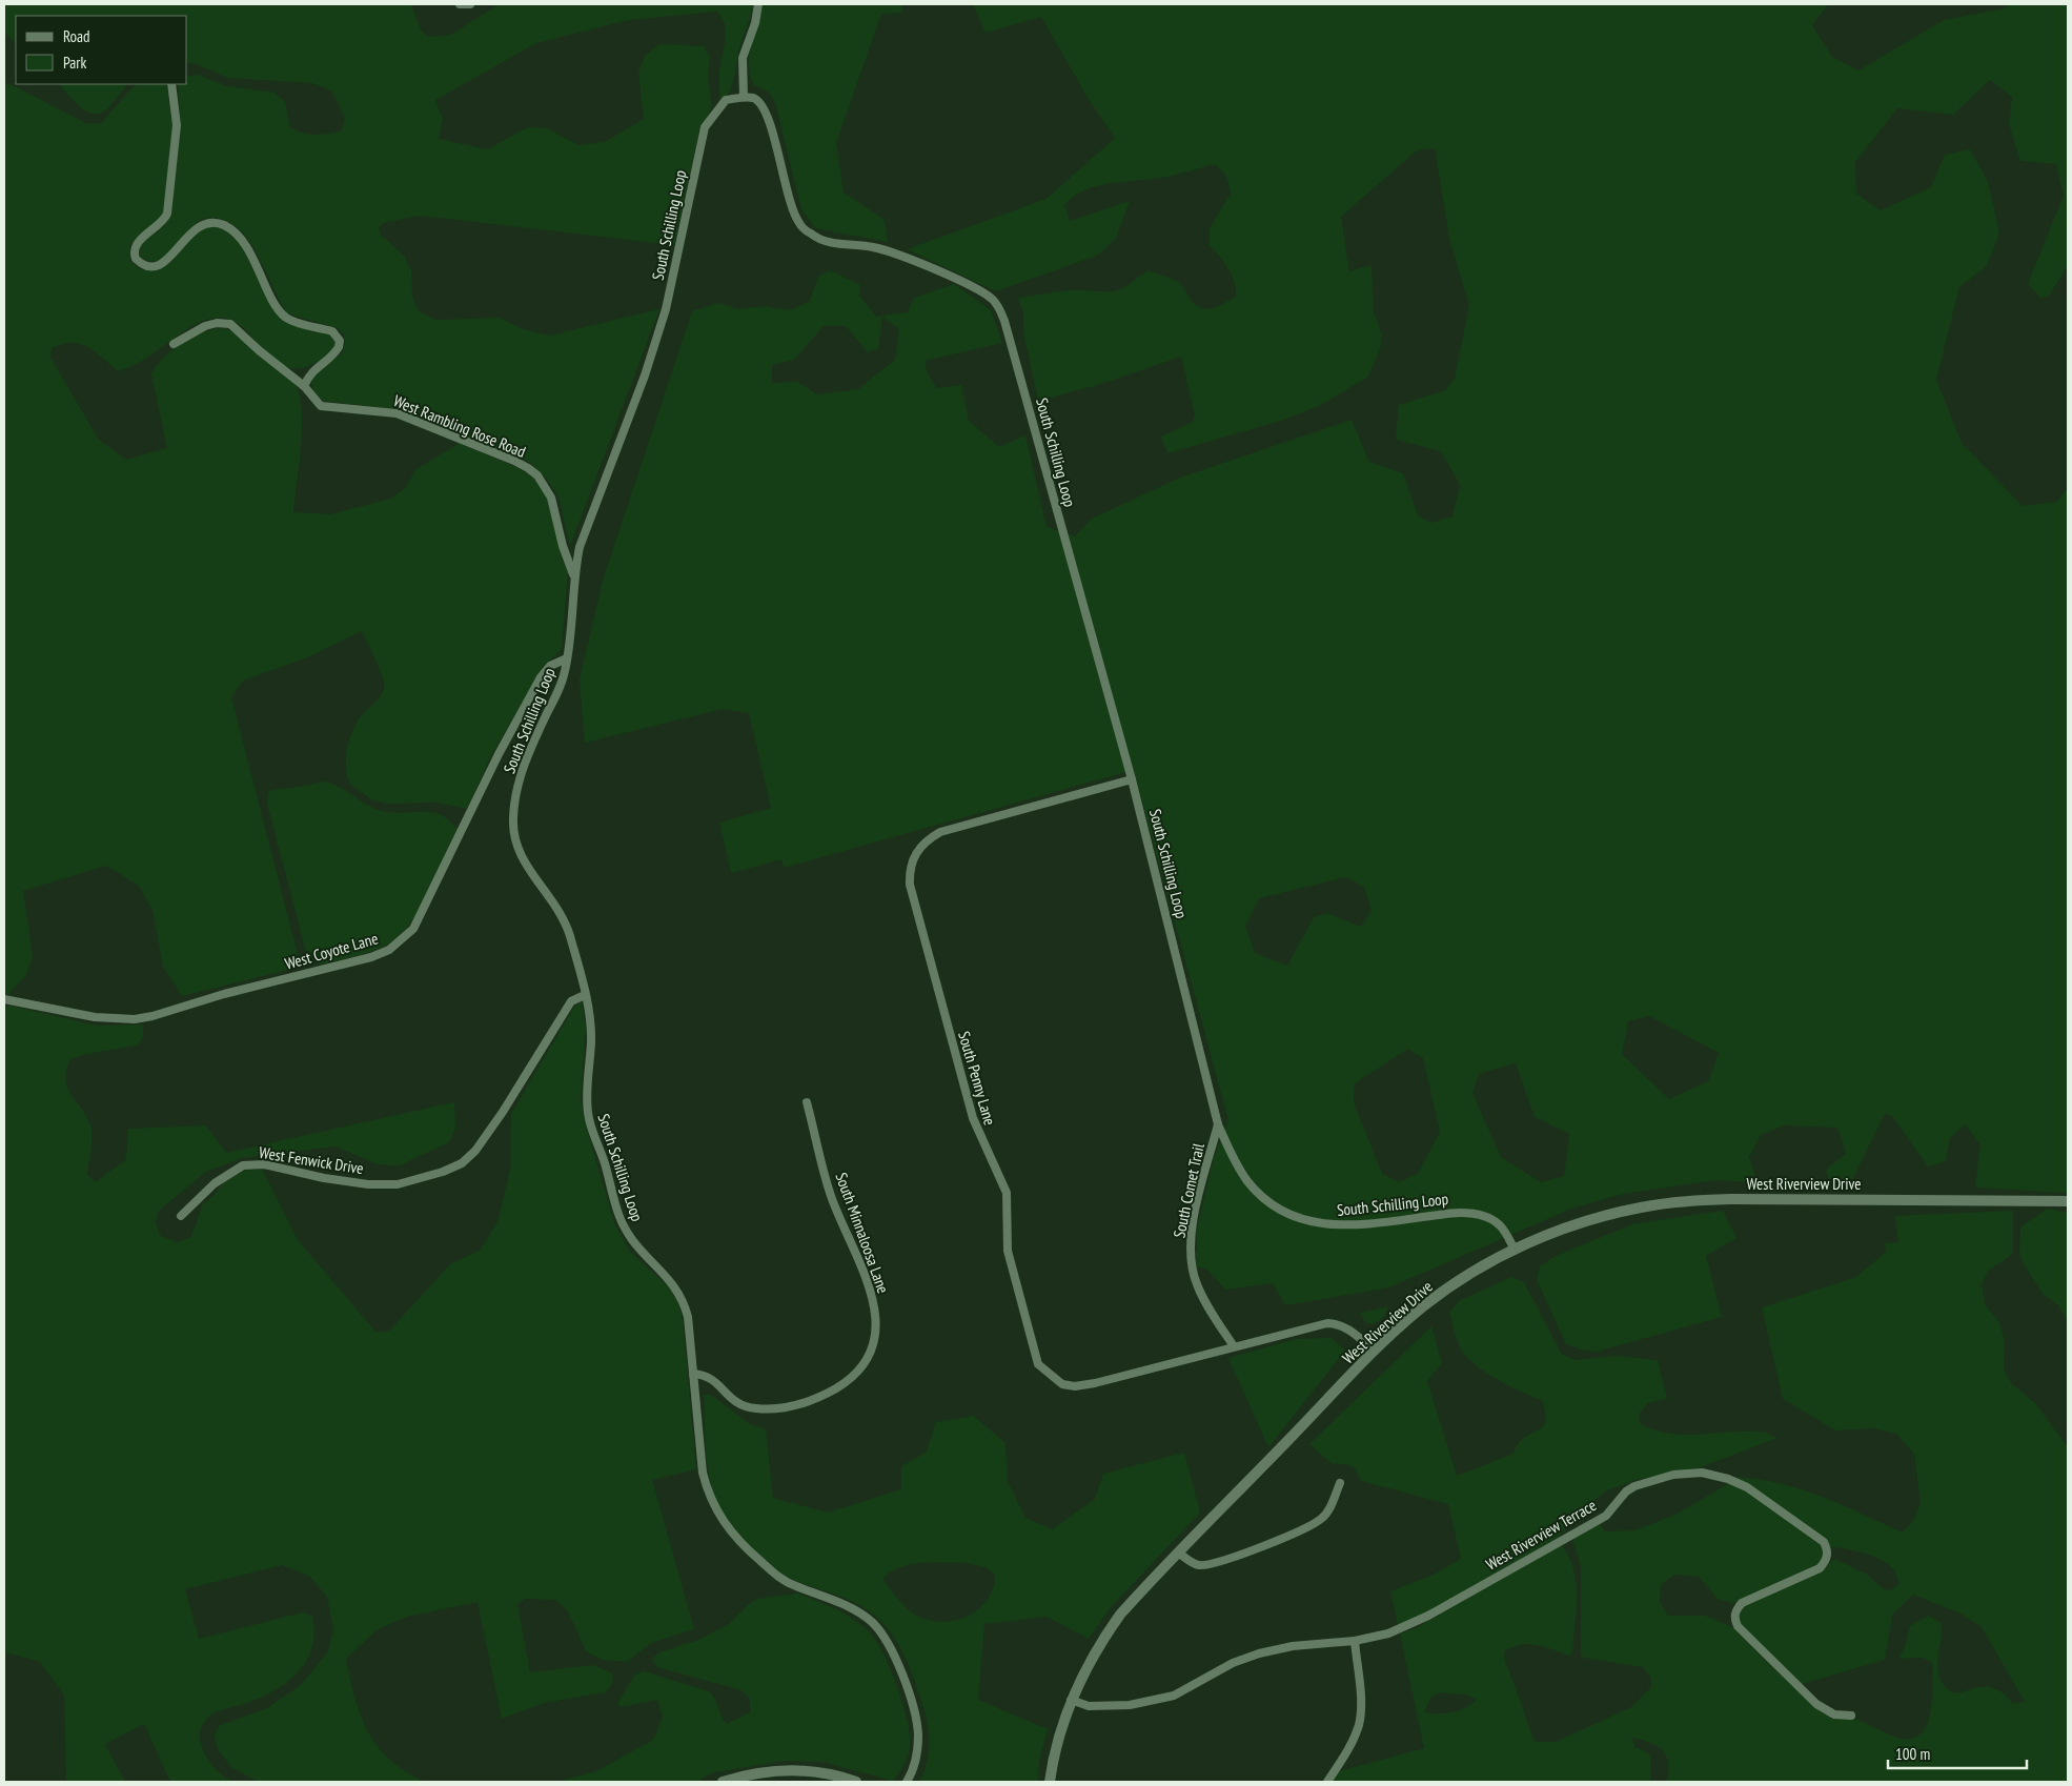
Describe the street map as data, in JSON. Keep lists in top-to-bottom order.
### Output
{
  "streets": {
    "street": [
      "South Schilling Loop",
      "West Rambling Rose Road",
      "West Coyote Lane",
      "South Penny Lane",
      "West Fenwick Drive",
      "West Riverview Drive",
      "South Comet Trail",
      "South Minnaloosa Lane",
      "West Riverview Terrace"
    ]
  },
  "crossings": [
    ["South Schilling Loop", "West Rambling Rose Road"],
    ["South Schilling Loop", "West Coyote Lane"],
    ["South Schilling Loop", "South Penny Lane"],
    ["South Schilling Loop", "West Fenwick Drive"],
    ["South Schilling Loop", "West Riverview Drive"],
    ["South Schilling Loop", "South Comet Trail"],
    ["South Schilling Loop", "South Minnaloosa Lane"],
    ["South Penny Lane", "West Riverview Drive"],
    ["South Penny Lane", "South Comet Trail"],
    ["West Riverview Drive", "West Riverview Terrace"]
  ],
  "legend": ["Road", "Park"],
  "scale_bar": "100 m"
}
